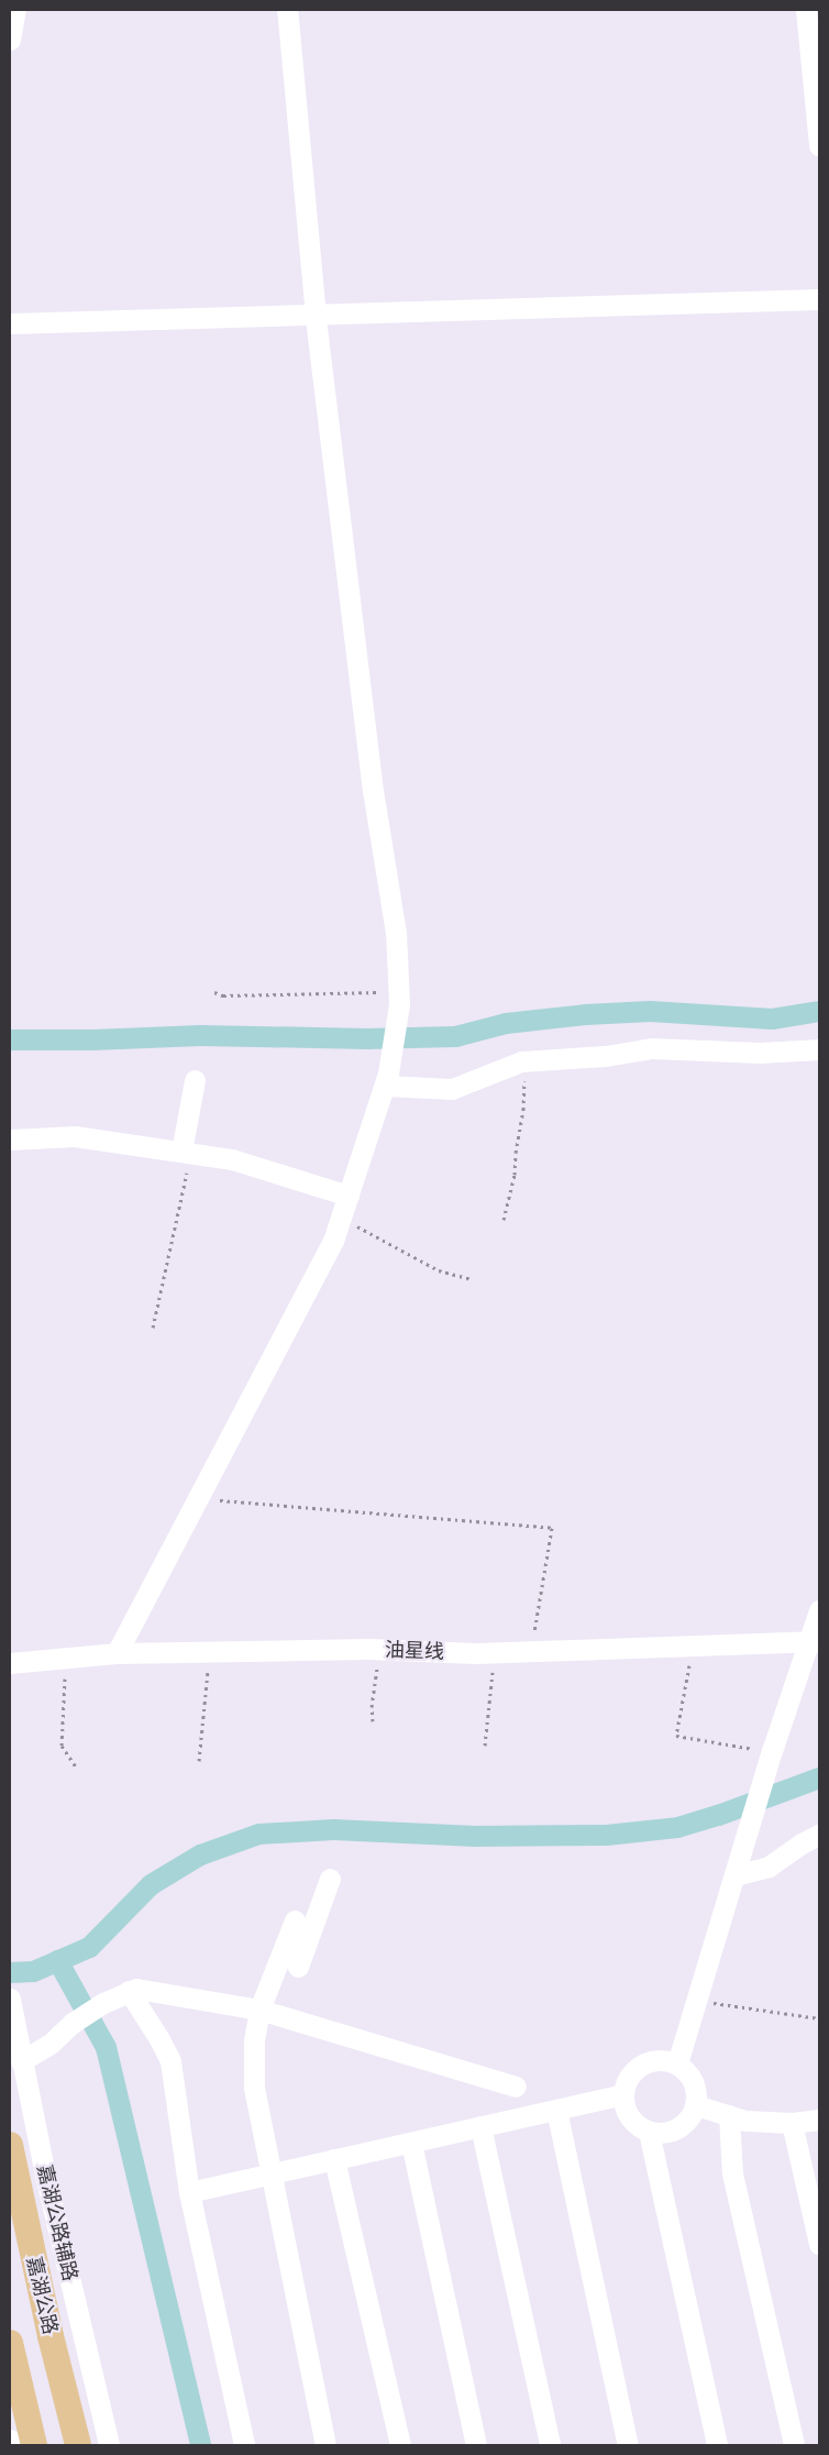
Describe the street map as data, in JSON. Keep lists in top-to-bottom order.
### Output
{
  "streets": {
    "main road": ["嘉湖公路"],
    "street": ["油星线", "嘉湖公路辅路"]
  }
}
